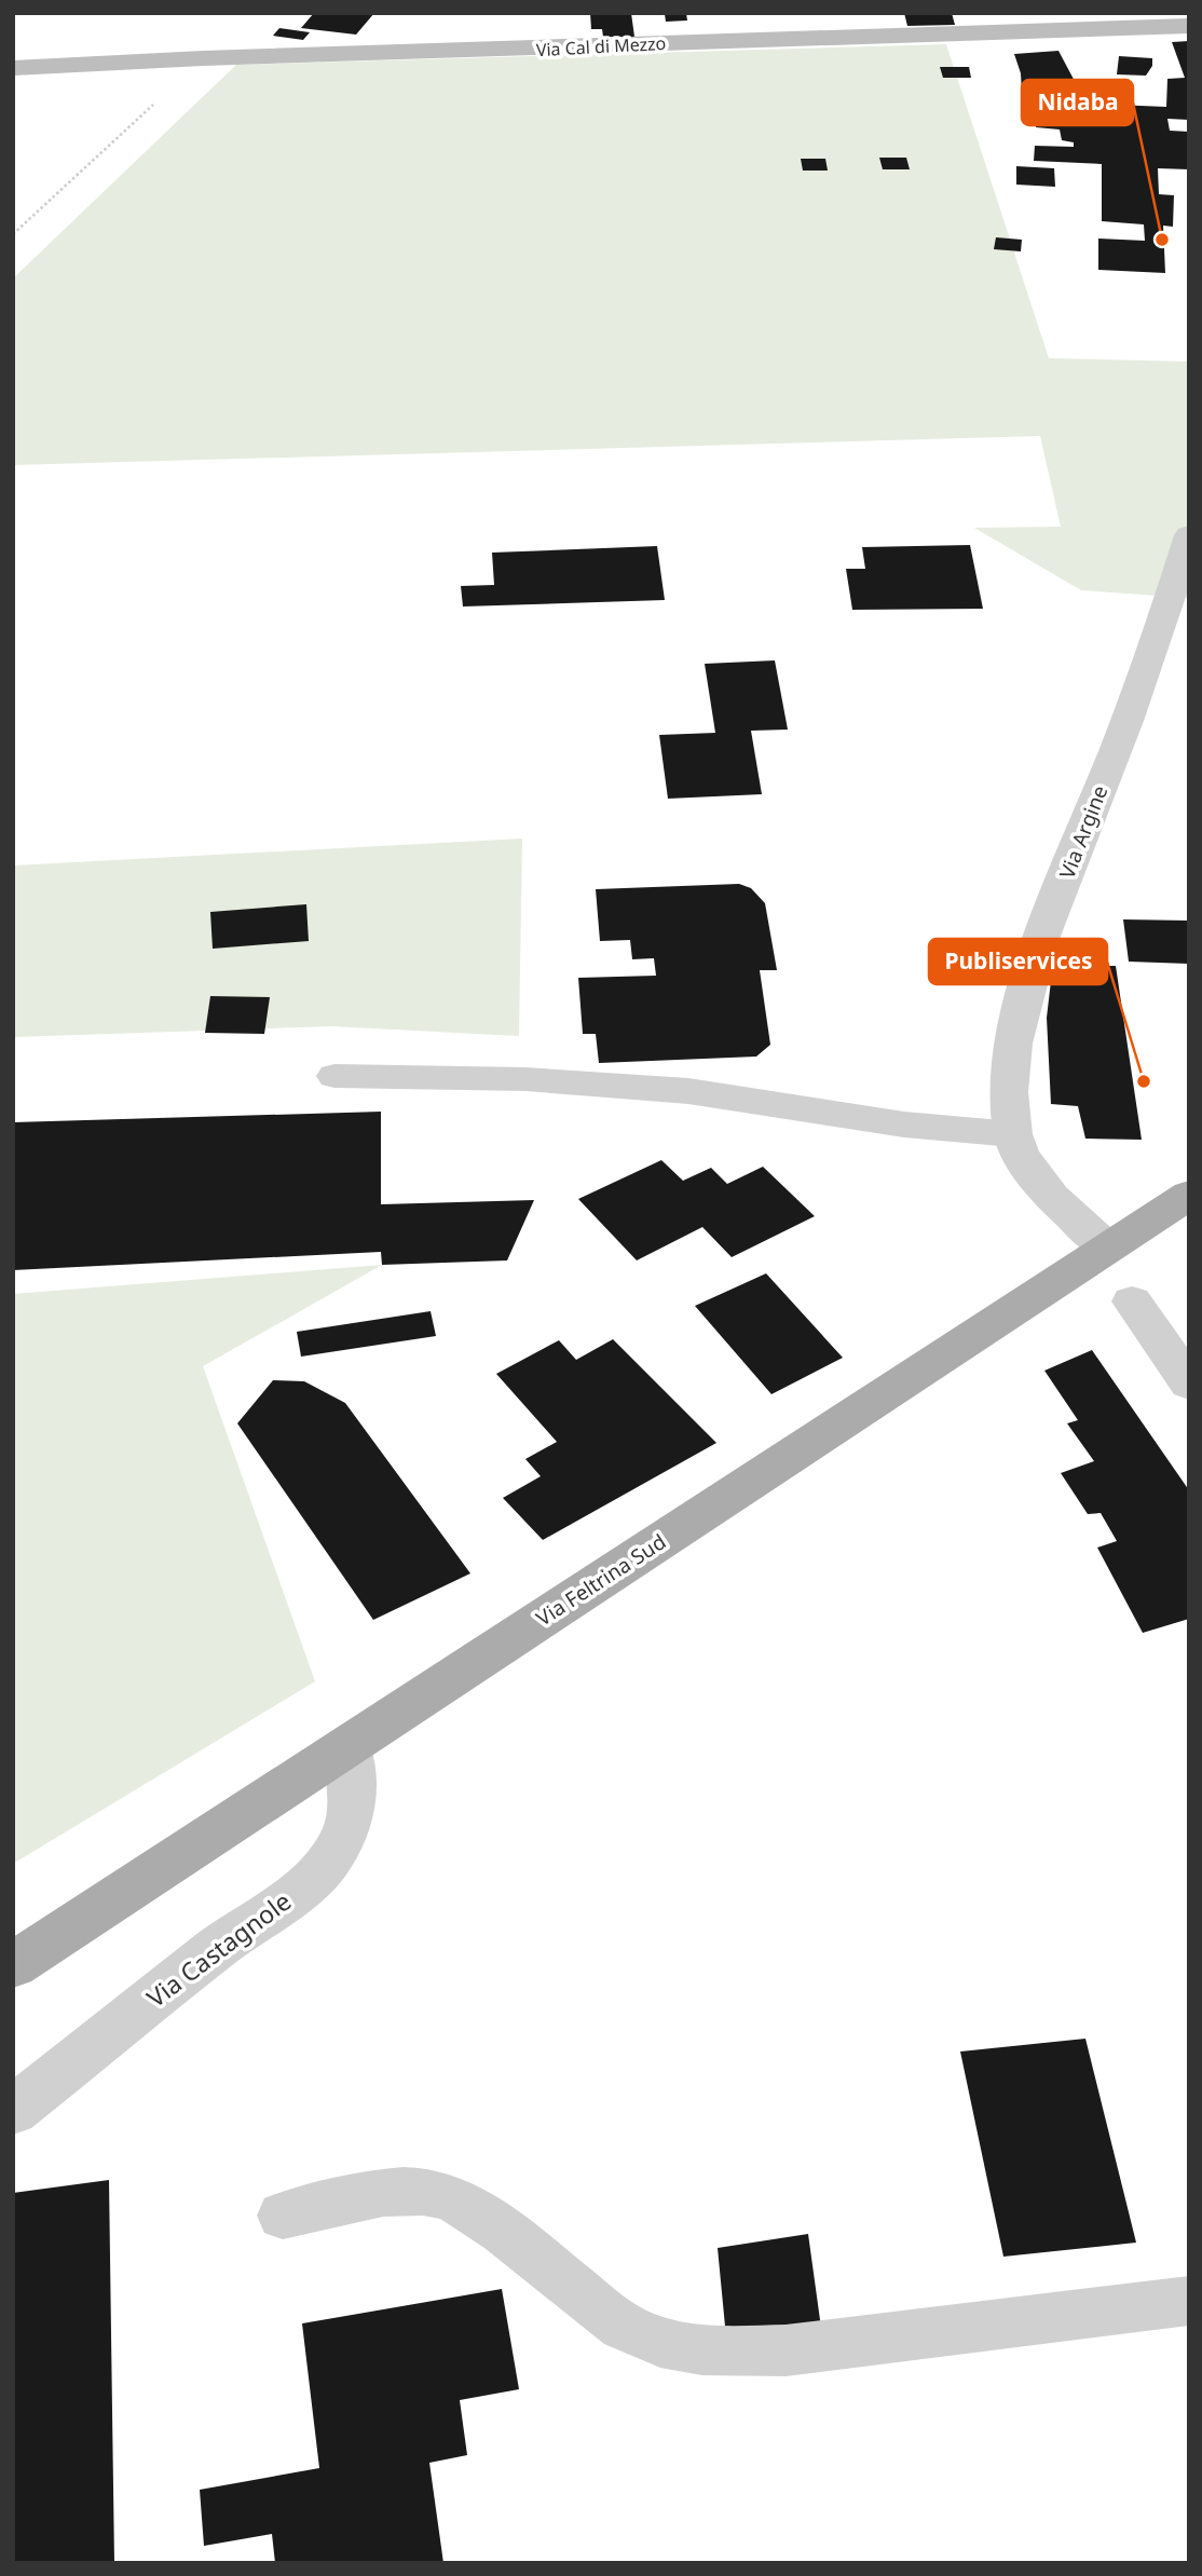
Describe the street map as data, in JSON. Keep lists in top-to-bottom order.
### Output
{
  "streets": {
    "main road": ["Via Feltrina Sud"],
    "street": ["Via Cal di Mezzo", "Via Argine", "Via Castagnole"]
  },
  "crossings": [
    ["Via Argine", "Via Feltrina Sud"],
    ["Via Feltrina Sud", "Via Castagnole"]
  ],
  "places": ["Nidaba", "Publiservices"]
}
